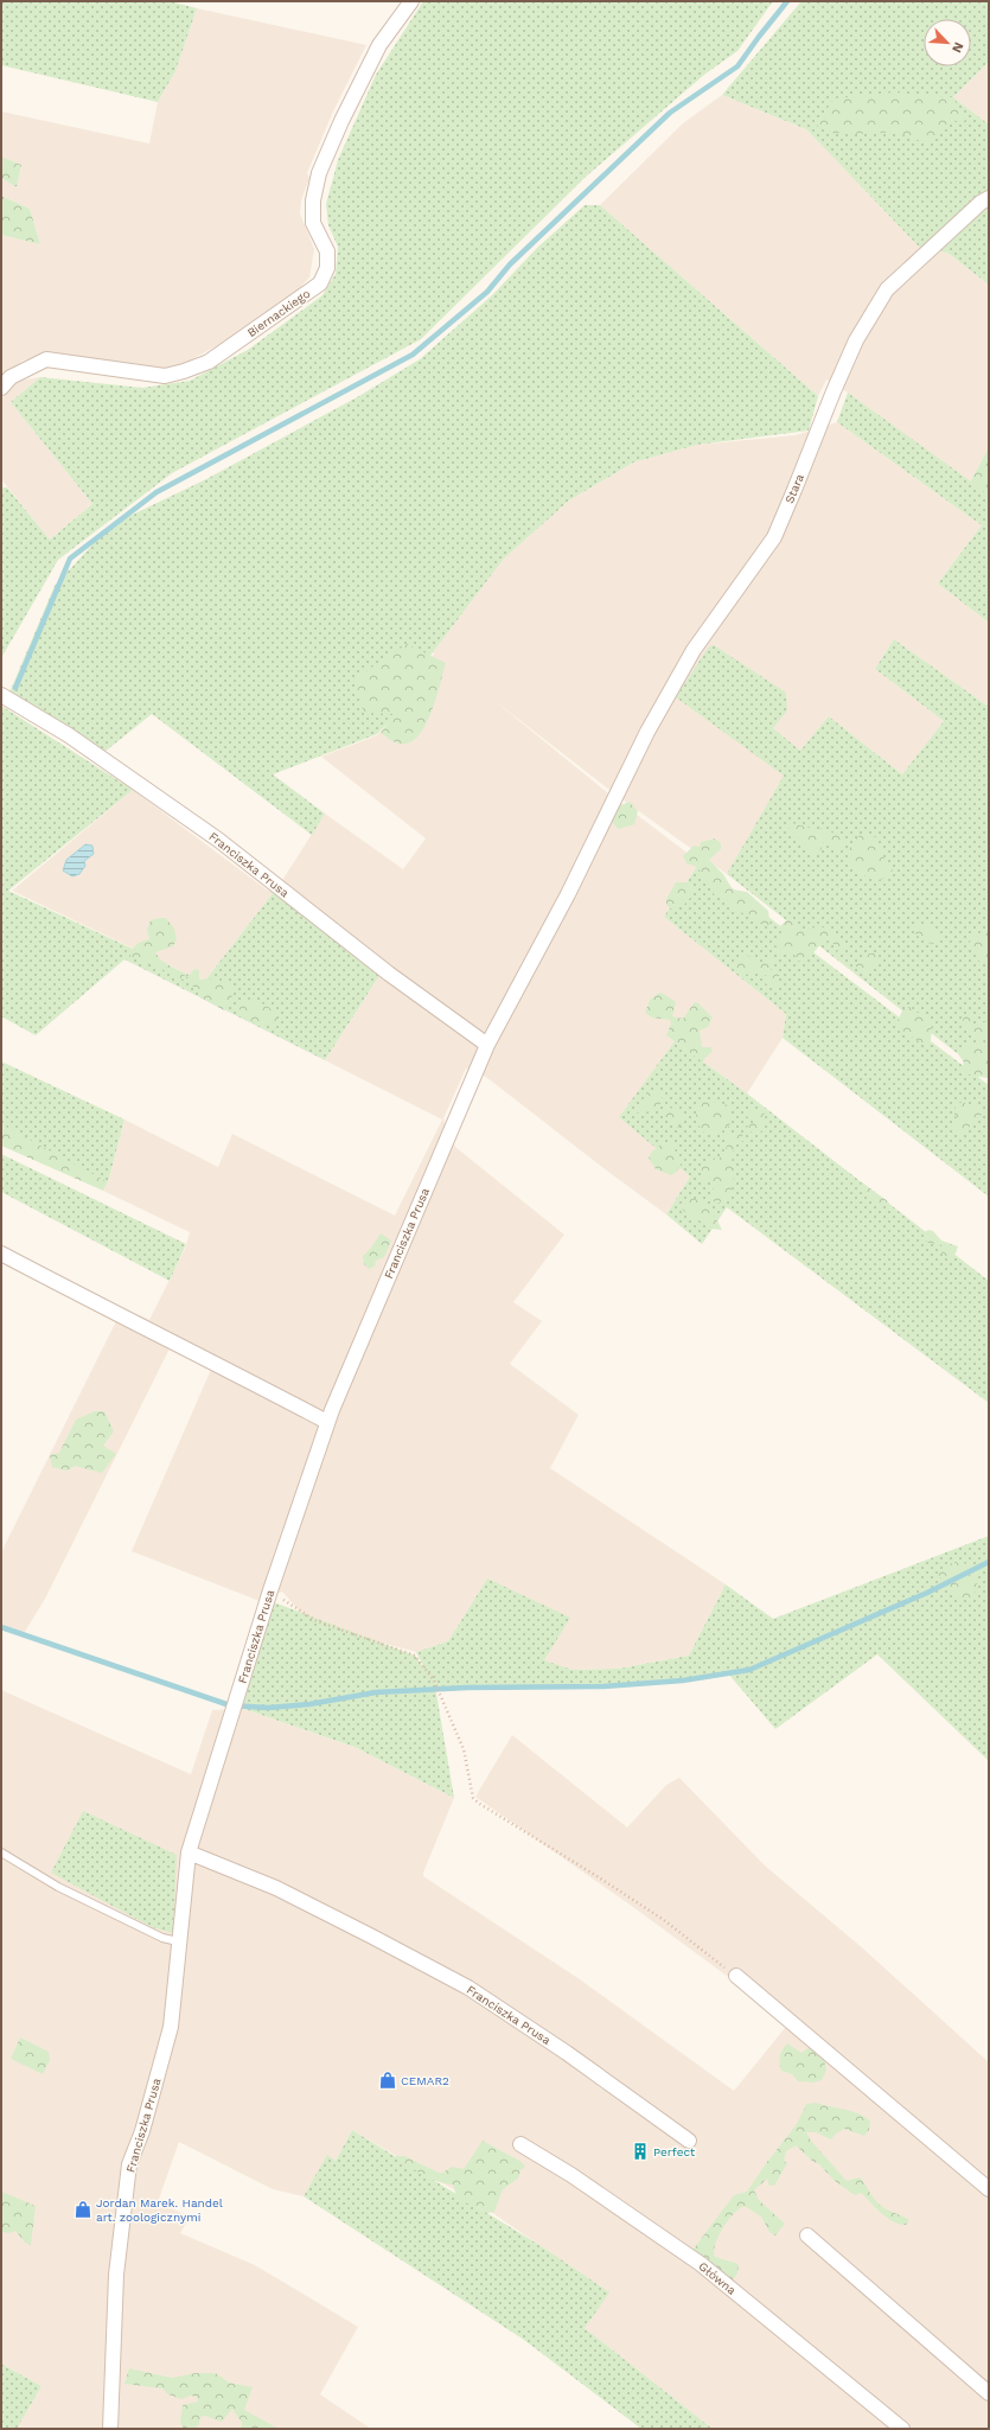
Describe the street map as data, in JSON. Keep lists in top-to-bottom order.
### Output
{
  "streets": {
    "street": [
      "Biernackiego",
      "Stara",
      "Franciszka Prusa",
      "Główna"
    ]
  },
  "crossings": [
    ["Stara", "Franciszka Prusa"]
  ],
  "places": {
    "shop": ["CEMAR2", "Jordan Marek. Handel art. zoologicznymi"],
    "building": ["Perfect"]
  },
  "north": "bottom right"
}
